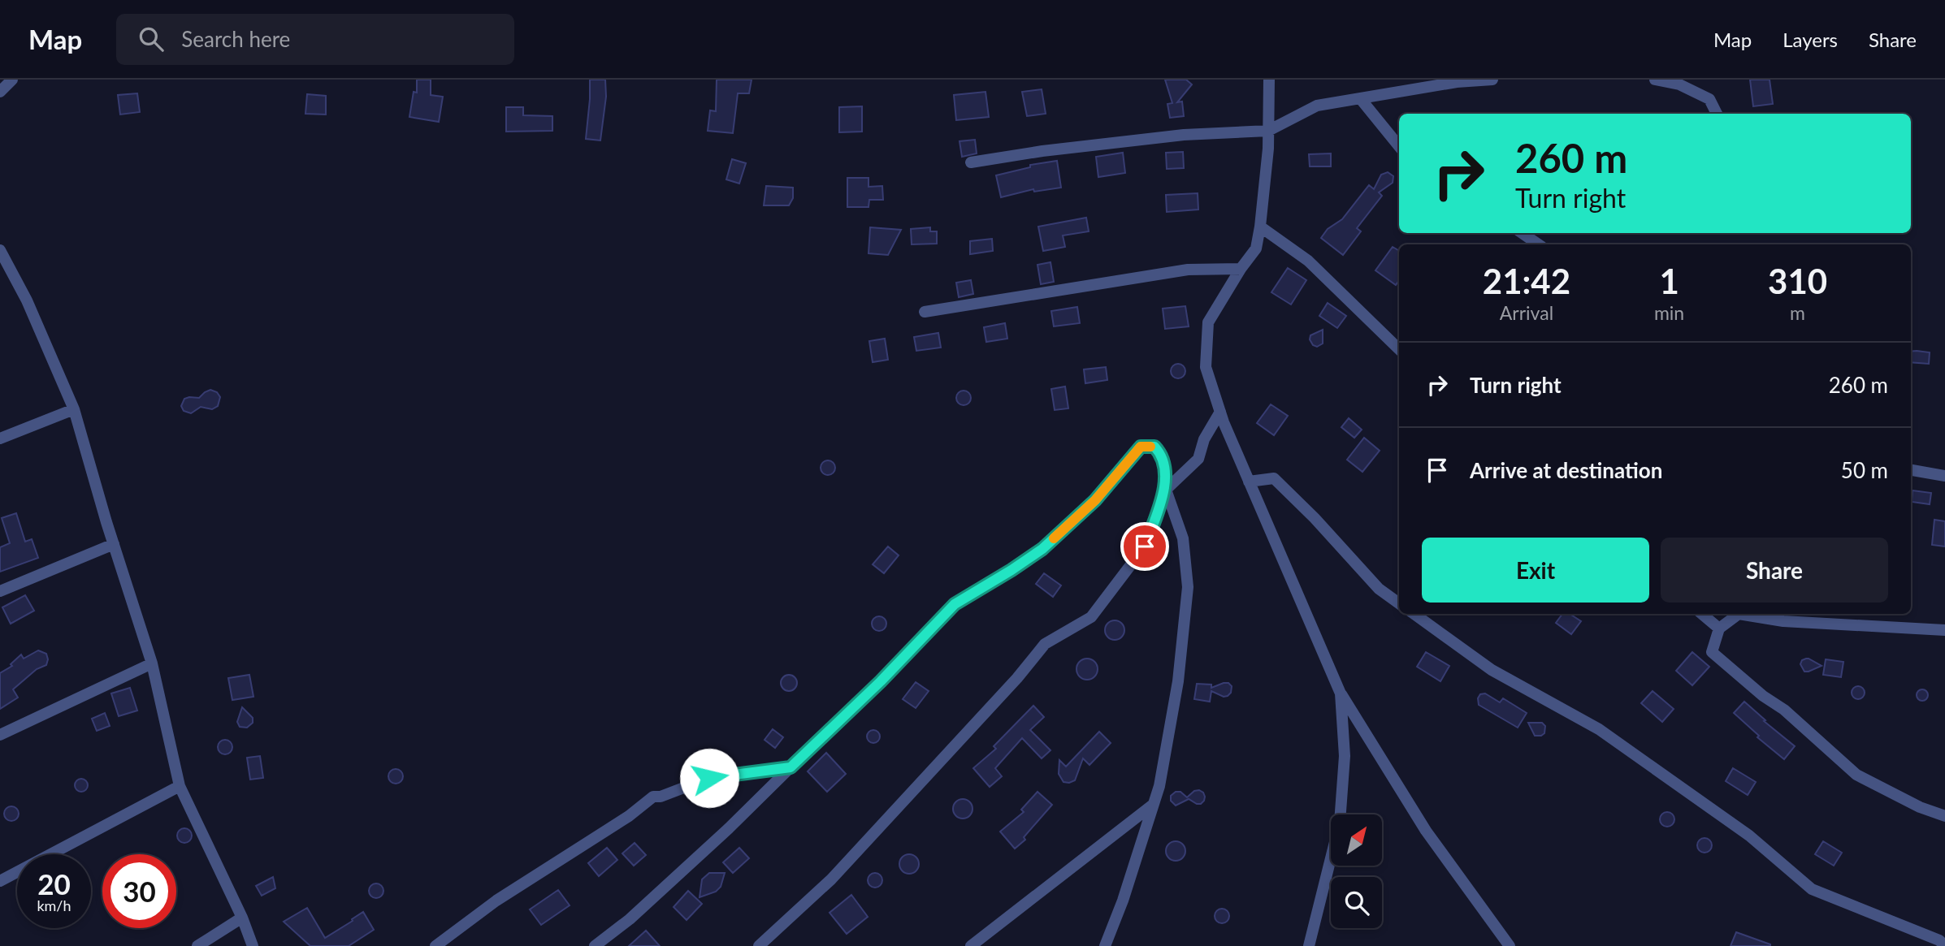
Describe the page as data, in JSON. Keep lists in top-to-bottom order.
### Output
{
  "north": "top right",
  "page": {
    "header": "Map",
    "search": "Search here",
    "nav": ["Map", "Layers", "Share"],
    "turn": ["260 m", "Turn right"],
    "eta": [
      "21:42",
      "Arrival",
      "1",
      "min",
      "310",
      "m"
    ],
    "list": [
      {
        "name": "Turn right",
        "value": "260 m"
      },
      {
        "name": "Arrive at destination",
        "value": "50 m"
      }
    ],
    "buttons": ["Exit", "Share"],
    "speed": "20 km/h",
    "limit": "30"
  }
}
